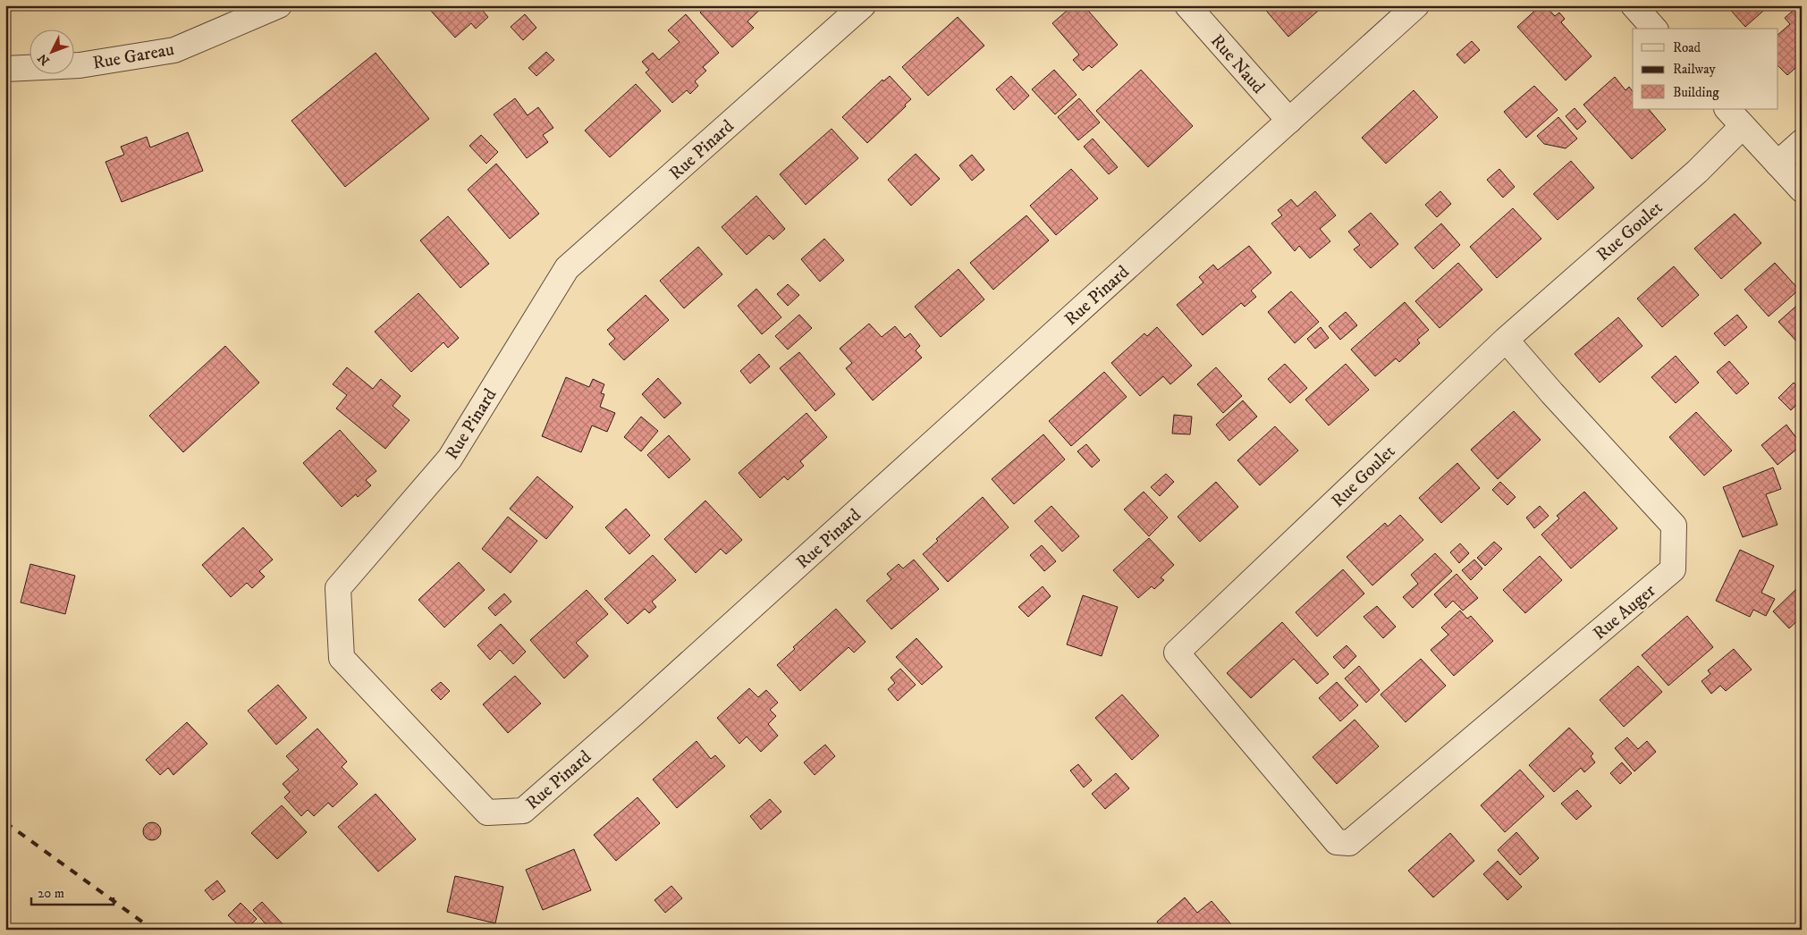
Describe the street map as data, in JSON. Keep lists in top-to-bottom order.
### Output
{
  "streets": {
    "street": [
      "Rue Gareau",
      "Rue Naud",
      "Rue Pinard",
      "Rue Goulet",
      "Rue Auger"
    ]
  },
  "crossings": [
    ["Rue Naud", "Rue Pinard"],
    ["Rue Goulet", "Rue Auger"]
  ],
  "legend": ["Road", "Railway", "Building"],
  "scale_bar": "20 m",
  "north": "bottom left"
}
